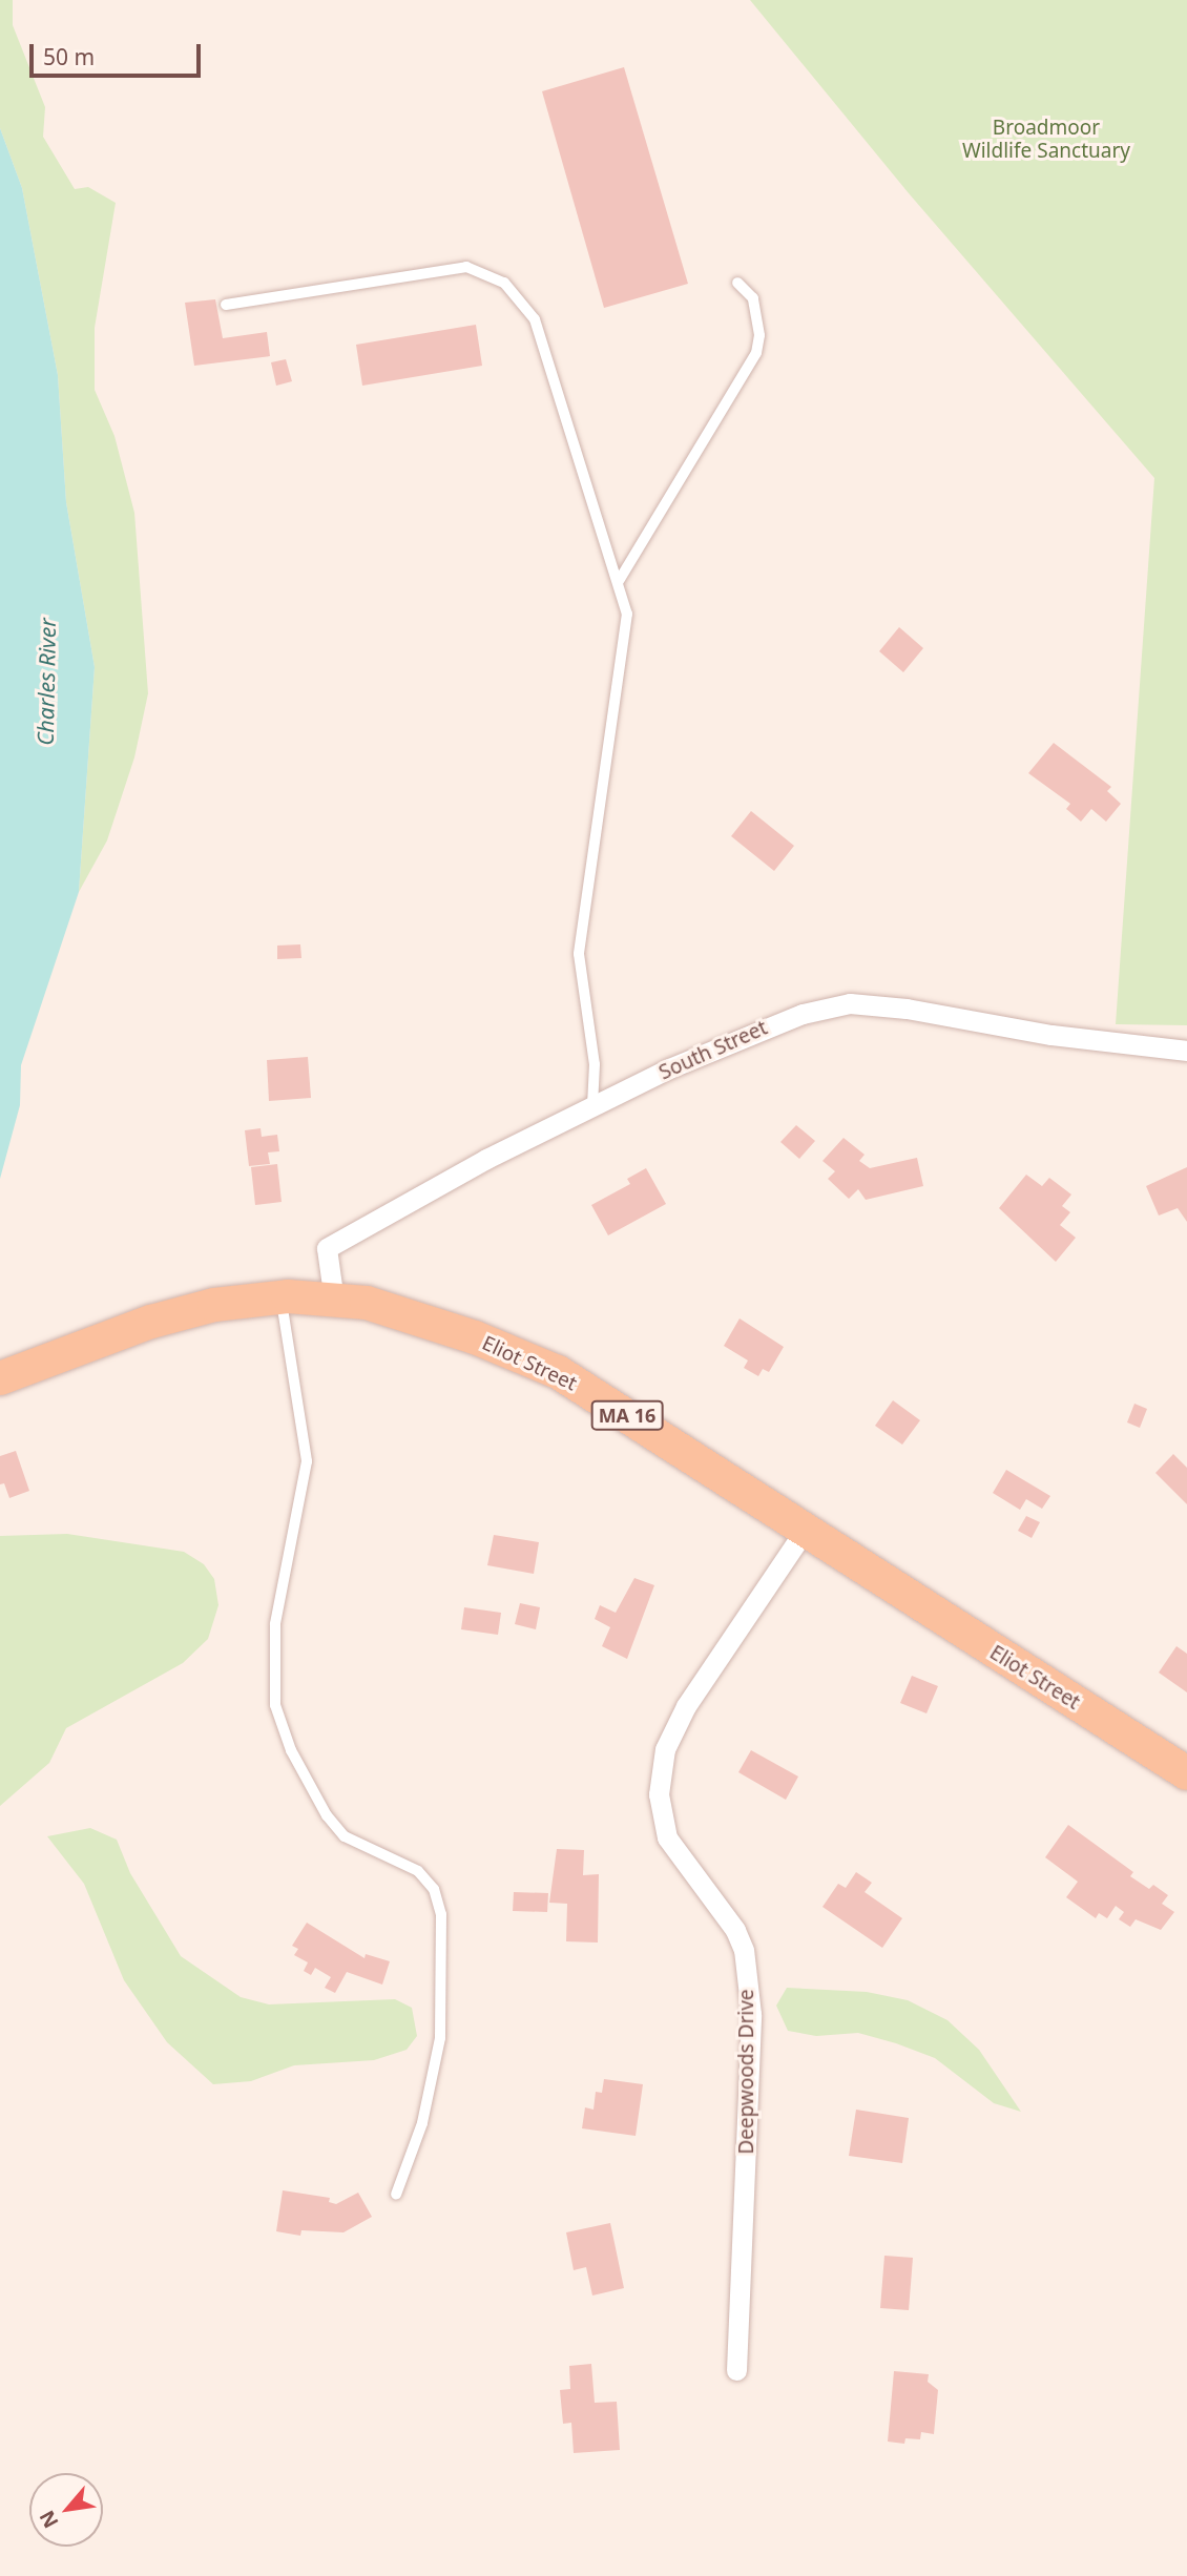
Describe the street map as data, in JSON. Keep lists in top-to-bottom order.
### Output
{
  "streets": {
    "main road": ["Eliot Street", "MA 16"],
    "street": ["South Street", "Deepwoods Drive"]
  },
  "crossings": [
    ["South Street", "Eliot Street"],
    ["Eliot Street", "Deepwoods Drive"]
  ],
  "water": ["Charles River"],
  "parks": ["Broadmoor Wildlife Sanctuary"],
  "scale_bar": "50 m",
  "north": "bottom left"
}
